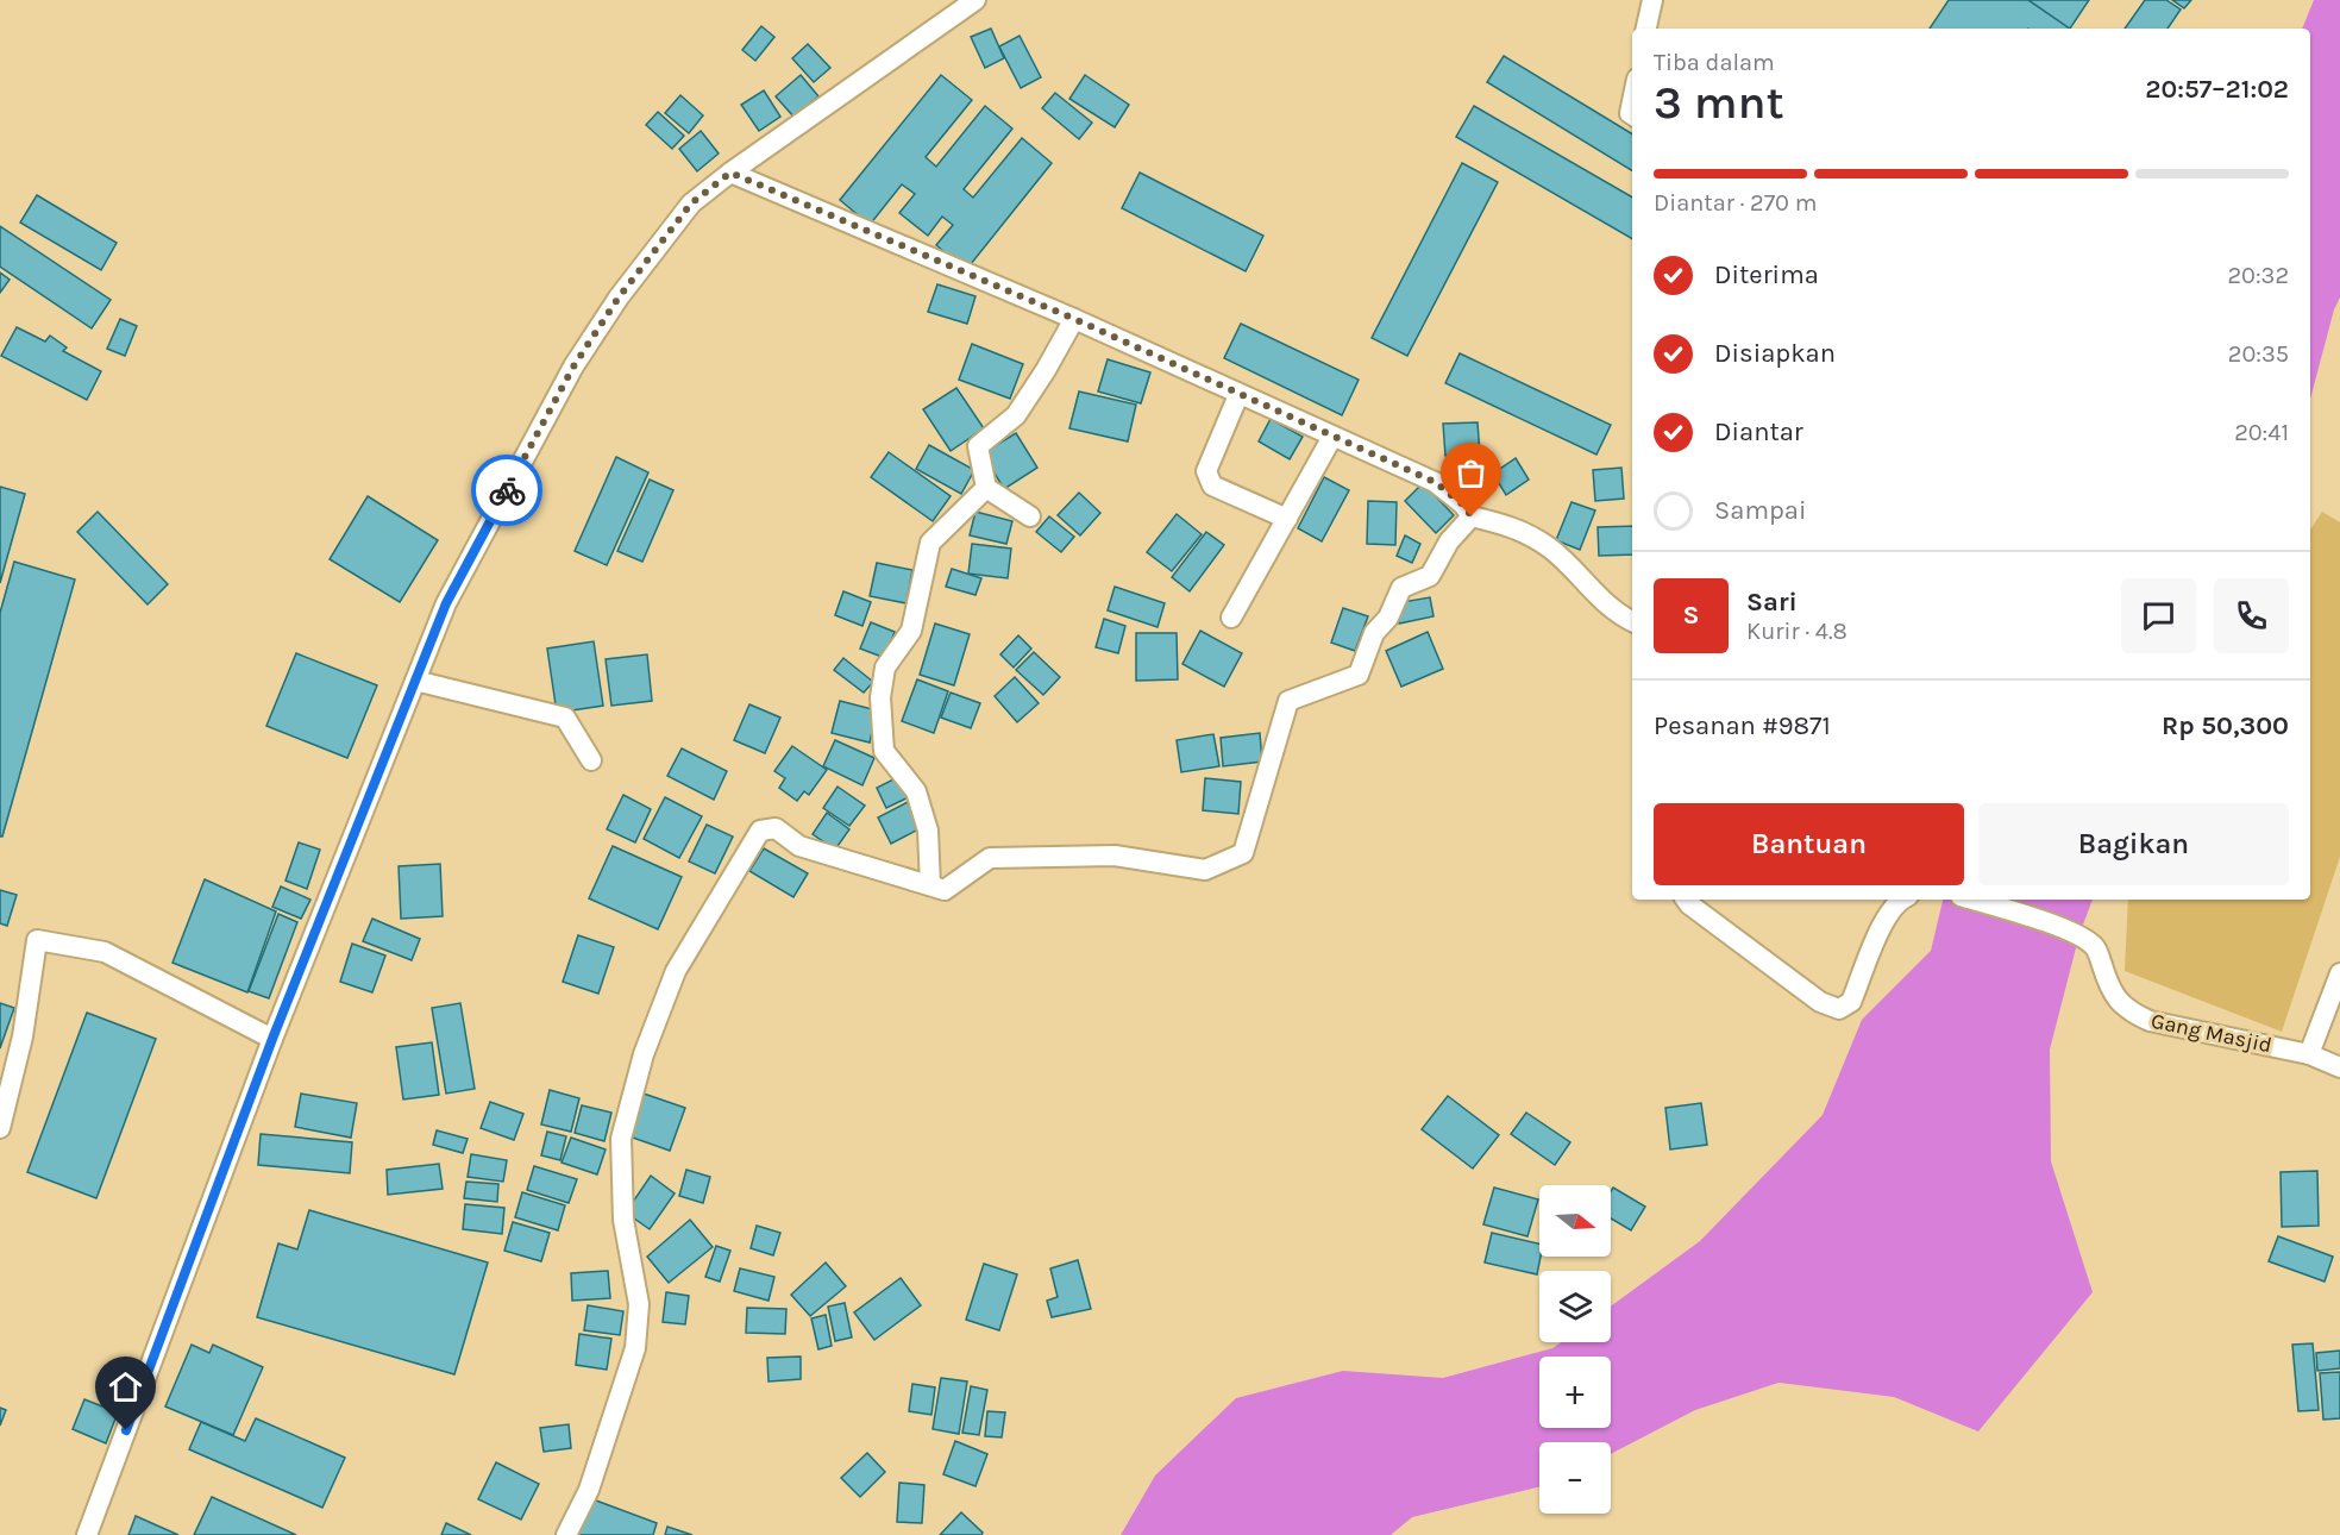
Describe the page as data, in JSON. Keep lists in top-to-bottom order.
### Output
{
  "streets": {
    "street": ["Gang Masjid"]
  },
  "north": "right",
  "page": {
    "heading": ["3 mnt", "Tiba dalam", "20:57–21:02"],
    "panel": [
      "Sari",
      "Kurir · 4.8",
      "Pesanan #9871",
      "Rp 50,300"
    ],
    "bar": "Diantar · 270 m",
    "list": [
      ["Diterima", "20:32"],
      ["Disiapkan", "20:35"],
      ["Diantar", "20:41"],
      "Sampai"
    ],
    "round": "S",
    "buttons": ["Bantuan", "Bagikan"],
    "map_buttons": ["+", "−"]
  }
}
